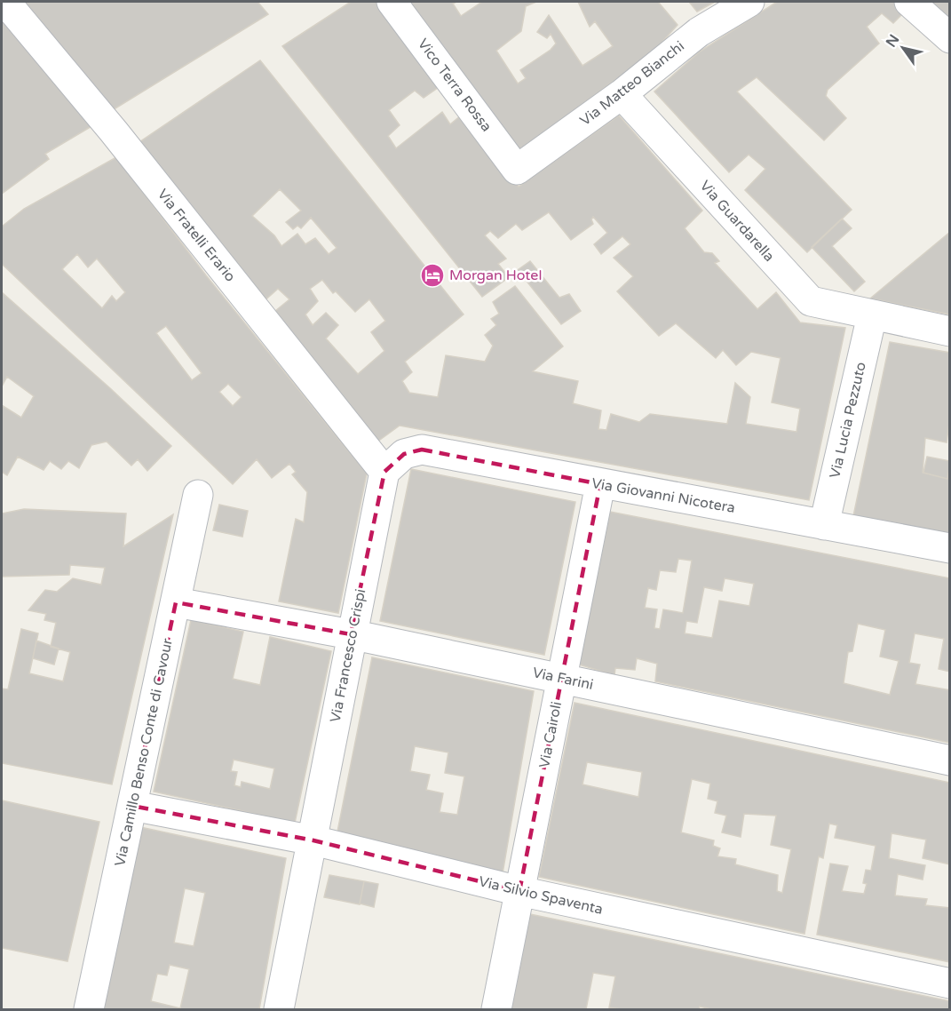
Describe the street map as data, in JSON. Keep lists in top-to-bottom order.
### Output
{
  "streets": {
    "street": [
      "Via Matteo Bianchi",
      "Vico Terra Rossa",
      "Via Guardarella",
      "Via Fratelli Erario",
      "Via Lucia Pezzuto",
      "Via Giovanni Nicotera",
      "Via Francesco Crispi",
      "Via Farini",
      "Via Cairoli",
      "Via Camillo Benso Conte di Cavour",
      "Via Silvio Spaventa"
    ]
  },
  "crossings": [
    ["Via Matteo Bianchi", "Vico Terra Rossa"],
    ["Via Matteo Bianchi", "Via Guardarella"],
    ["Via Guardarella", "Via Lucia Pezzuto"],
    ["Via Fratelli Erario", "Via Giovanni Nicotera"],
    ["Via Fratelli Erario", "Via Francesco Crispi"],
    ["Via Lucia Pezzuto", "Via Giovanni Nicotera"],
    ["Via Giovanni Nicotera", "Via Francesco Crispi"],
    ["Via Giovanni Nicotera", "Via Cairoli"],
    ["Via Francesco Crispi", "Via Farini"],
    ["Via Francesco Crispi", "Via Silvio Spaventa"],
    ["Via Farini", "Via Cairoli"],
    ["Via Farini", "Via Camillo Benso Conte di Cavour"],
    ["Via Cairoli", "Via Silvio Spaventa"],
    ["Via Camillo Benso Conte di Cavour", "Via Silvio Spaventa"]
  ],
  "places": {
    "hotel": ["Morgan Hotel"]
  },
  "north": "top left"
}
